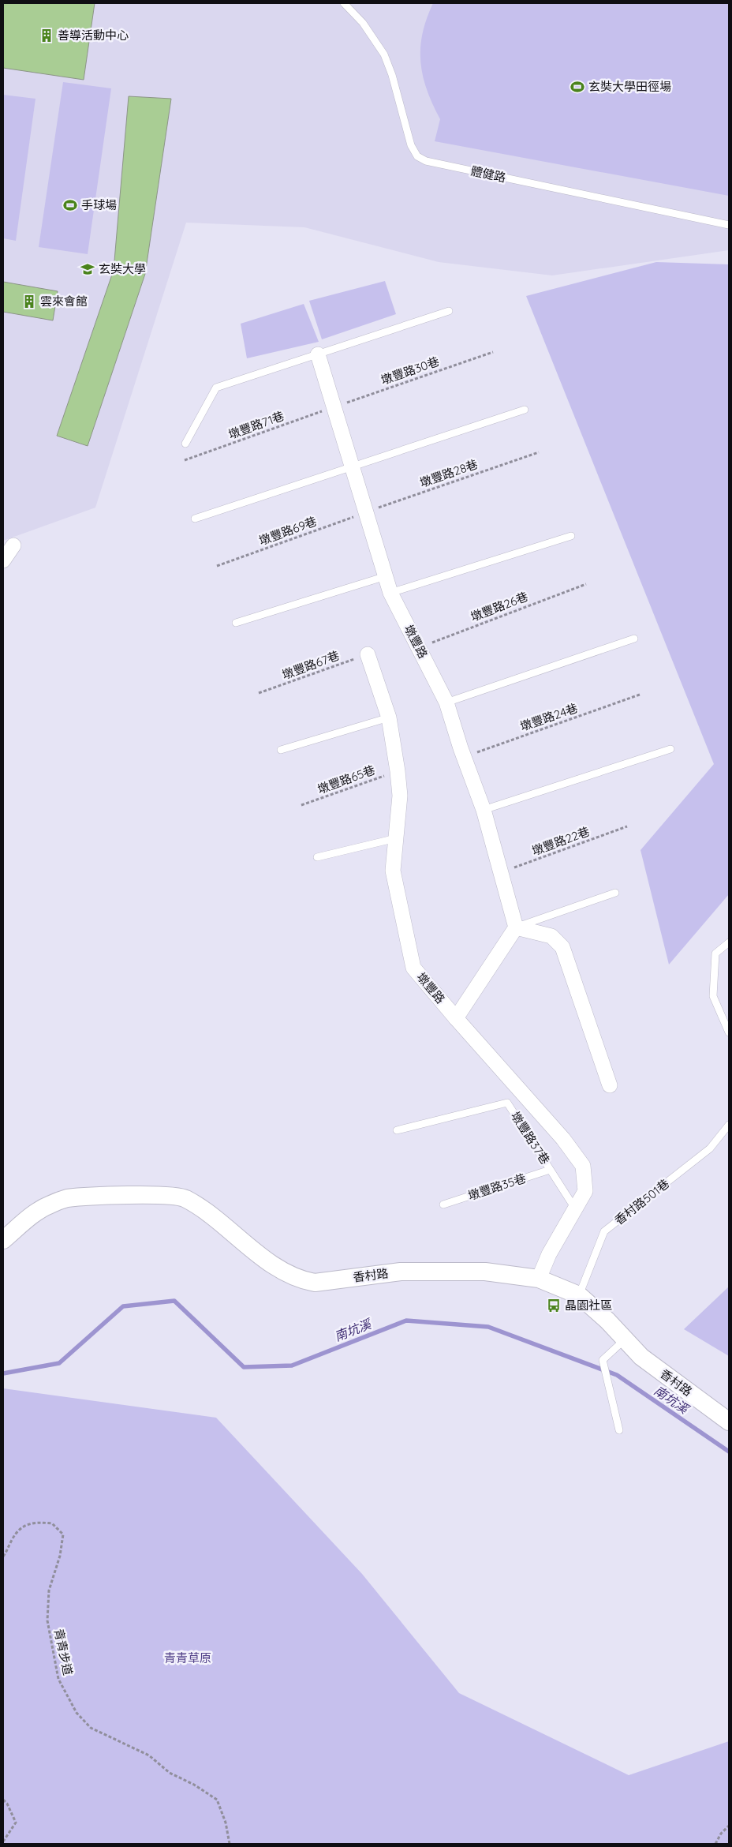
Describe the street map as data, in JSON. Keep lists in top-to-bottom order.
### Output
{
  "streets": {
    "street": ["墩豐路", "香村路"],
    "lane": [
      "體健路",
      "墩豐路37巷",
      "墩豐路35巷",
      "香村路501巷"
    ],
    "path": [
      "墩豐路30巷",
      "墩豐路71巷",
      "墩豐路28巷",
      "墩豐路69巷",
      "墩豐路26巷",
      "墩豐路67巷",
      "墩豐路24巷",
      "墩豐路65巷",
      "墩豐路22巷",
      "青青步道"
    ]
  },
  "crossings": [
    ["墩豐路30巷", "墩豐路71巷"],
    ["墩豐路30巷", "墩豐路"],
    ["墩豐路71巷", "墩豐路"],
    ["墩豐路28巷", "墩豐路69巷"],
    ["墩豐路28巷", "墩豐路"],
    ["墩豐路69巷", "墩豐路"],
    ["墩豐路26巷", "墩豐路"],
    ["墩豐路", "墩豐路67巷"],
    ["墩豐路", "墩豐路24巷"],
    ["墩豐路", "墩豐路65巷"],
    ["墩豐路", "墩豐路22巷"],
    ["墩豐路", "墩豐路37巷"],
    ["墩豐路", "香村路"],
    ["墩豐路37巷", "墩豐路35巷"],
    ["香村路501巷", "香村路"]
  ],
  "water": ["南坑溪"],
  "parks": ["青青草原"],
  "places": {
    "building": ["善導活動中心", "雲來會館"],
    "sports": ["玄奘大學田徑場", "手球場"],
    "school or university": ["玄奘大學"],
    "bus stop": ["晶園社區"]
  }
}
